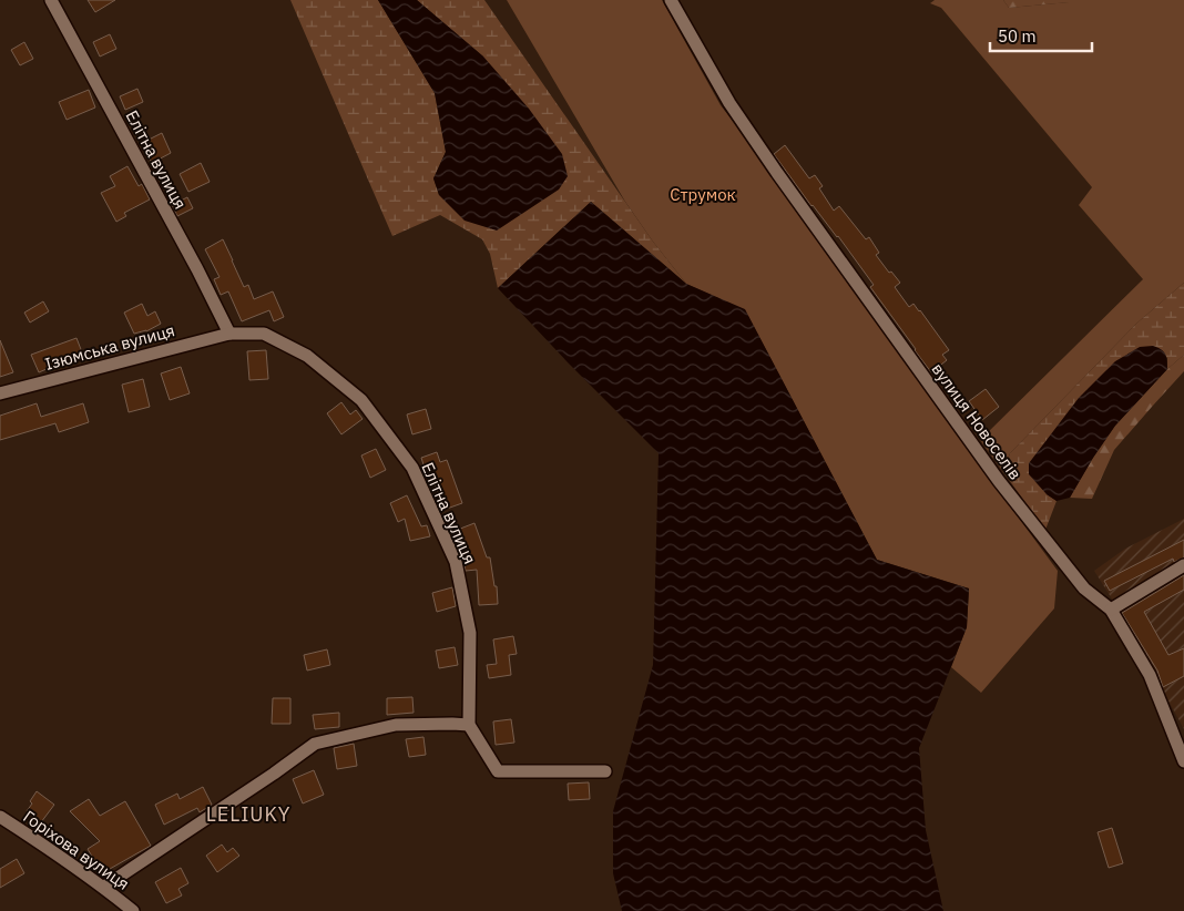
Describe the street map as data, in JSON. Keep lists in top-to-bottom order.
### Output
{
  "streets": {
    "street": [
      "Елітна вулиця",
      "Ізюмська вулиця",
      "вулиця Новоселів",
      "Горіхова вулиця"
    ]
  },
  "crossings": [
    ["Елітна вулиця", "Ізюмська вулиця"]
  ],
  "districts": ["LELIUKY"],
  "parks": ["Струмок"],
  "scale_bar": "50 m"
}
